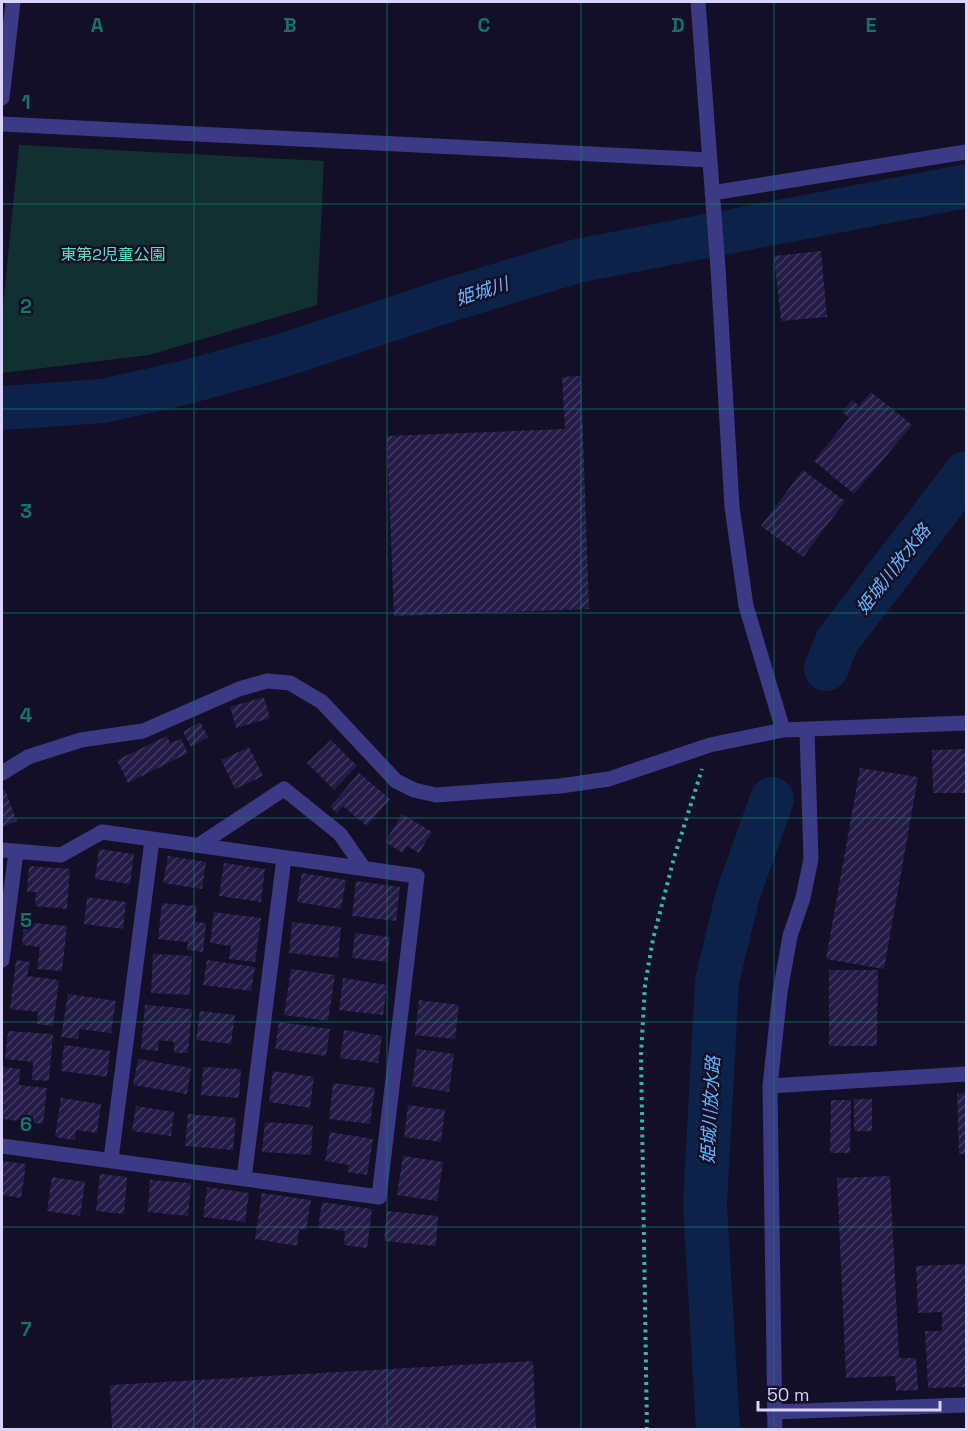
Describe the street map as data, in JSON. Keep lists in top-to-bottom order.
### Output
{
  "water": ["姫城川", "姫城川放水路"],
  "parks": ["東第2児童公園"],
  "scale_bar": "50 m",
  "grid": {
    "columns": [
      "A",
      "B",
      "C",
      "D",
      "E"
    ],
    "rows": [
      "1",
      "2",
      "3",
      "4",
      "5",
      "6",
      "7"
    ]
  }
}
